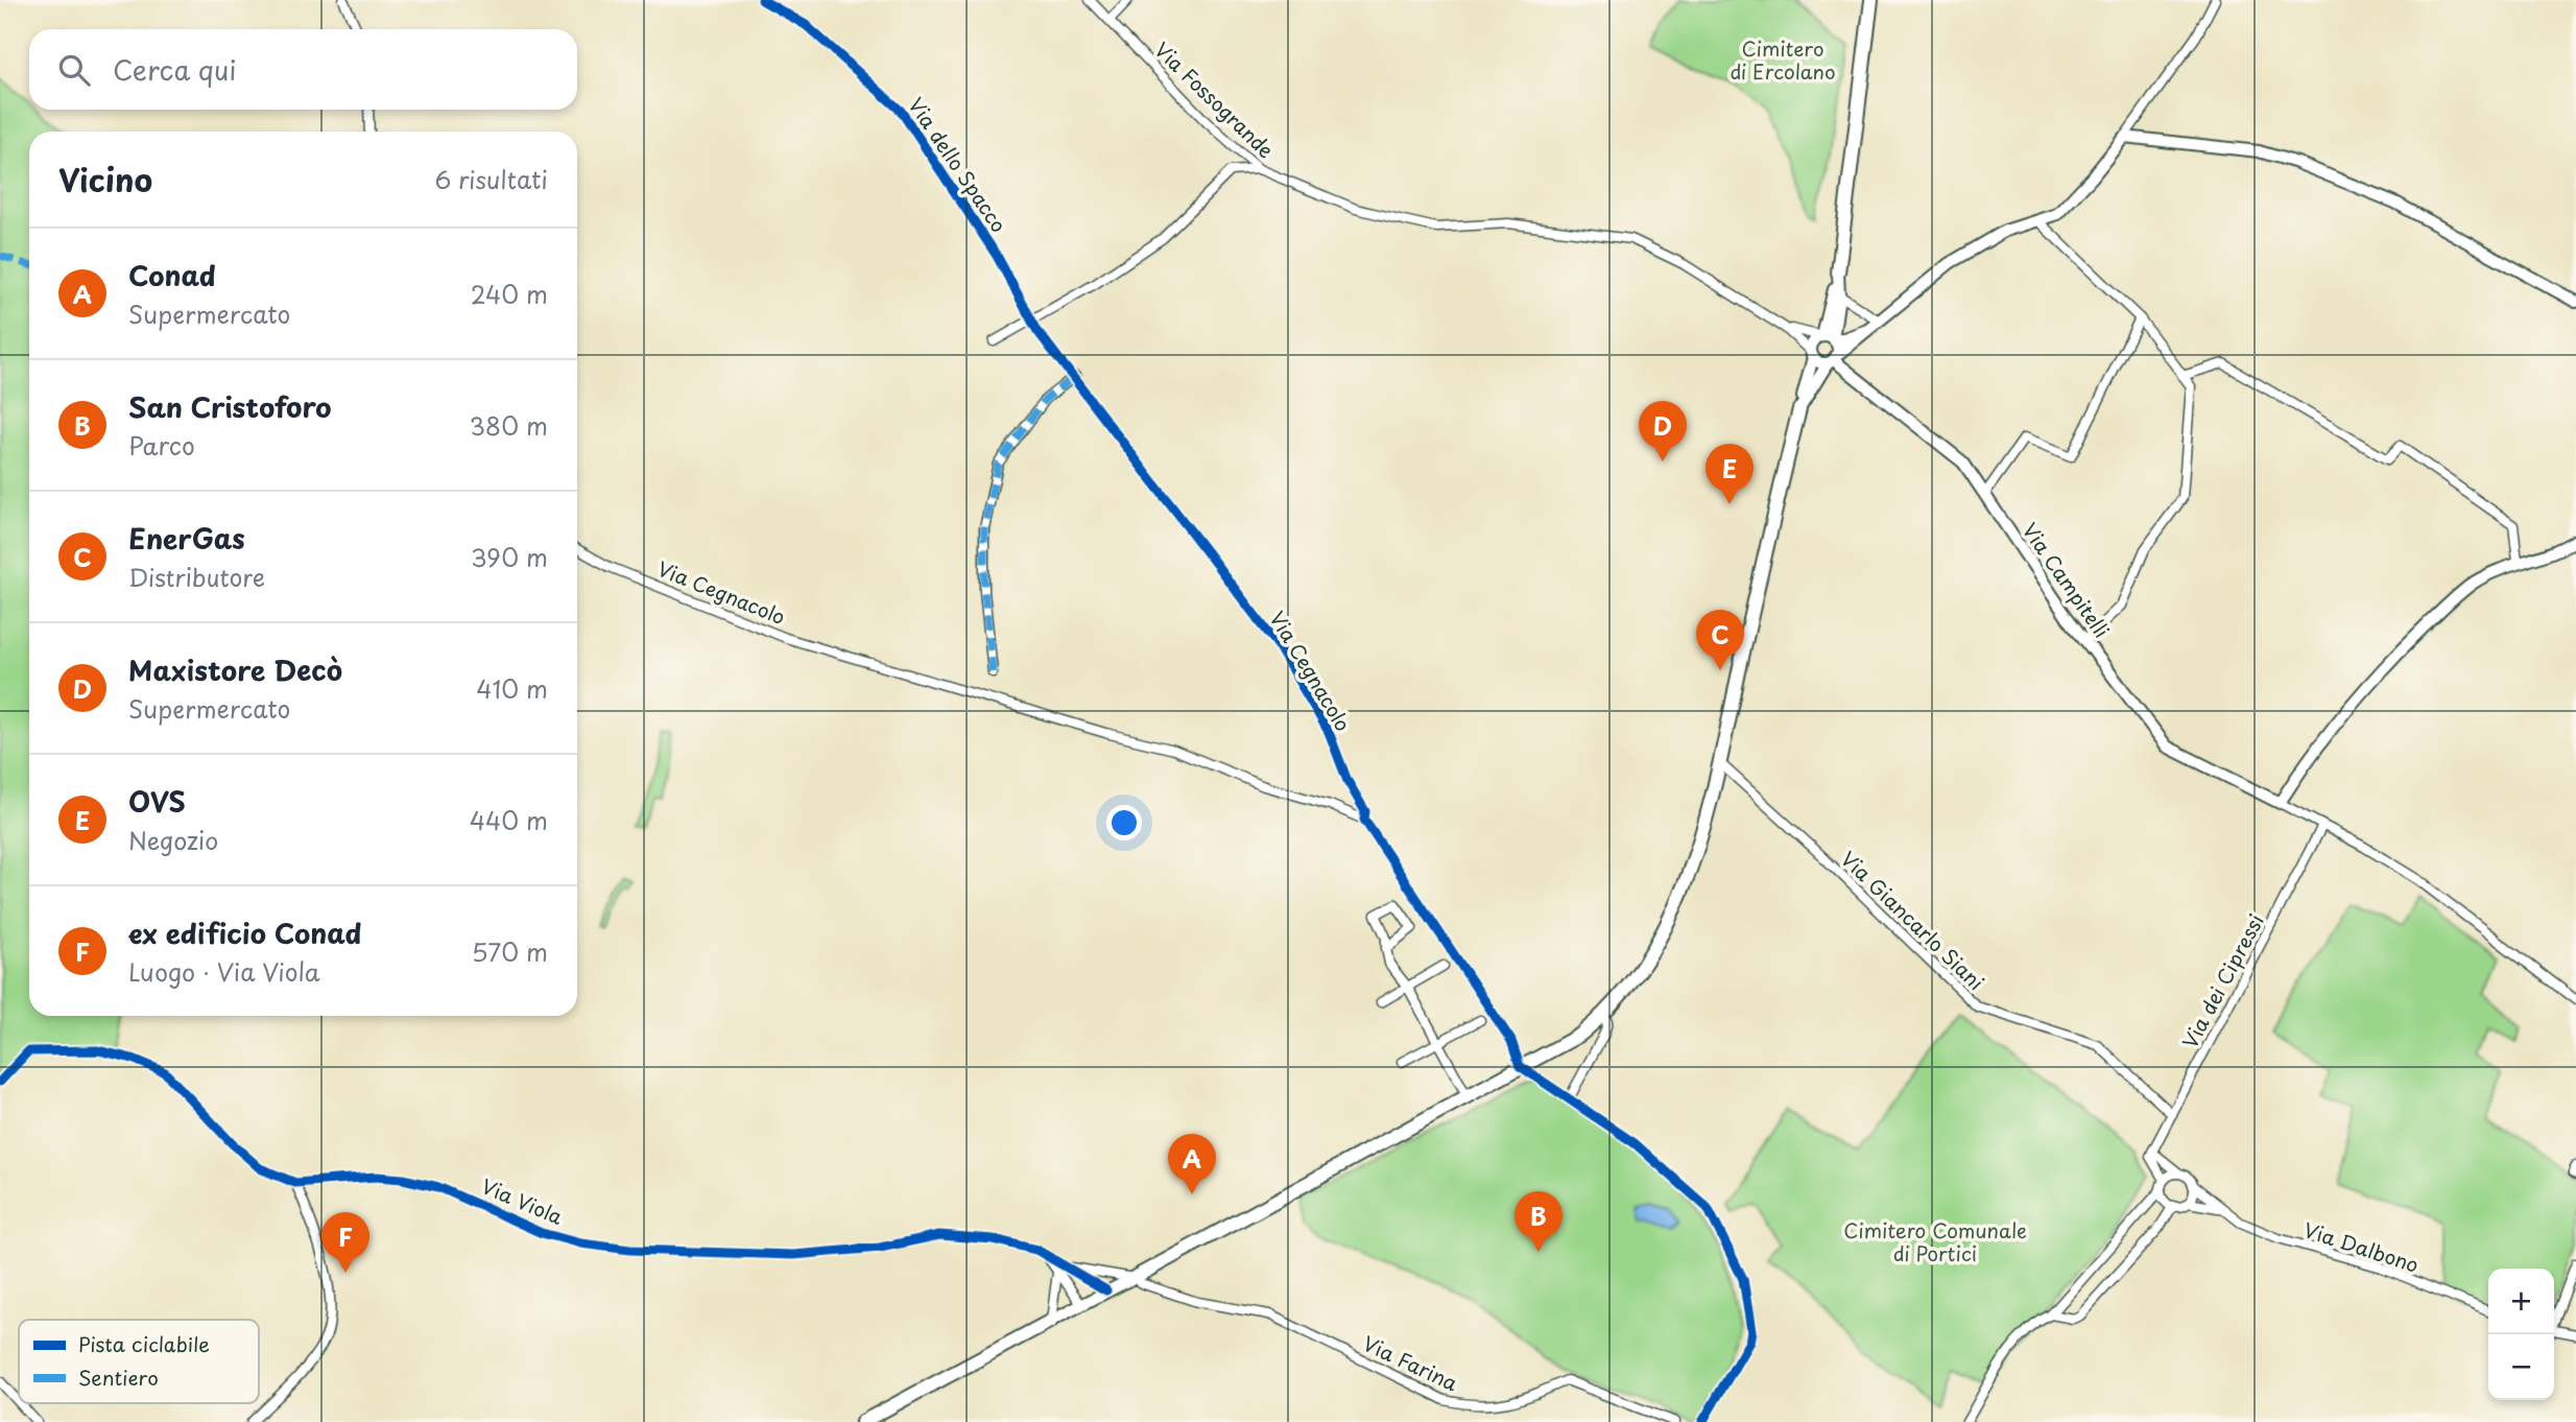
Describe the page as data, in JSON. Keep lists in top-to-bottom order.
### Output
{
  "streets": {
    "street": [
      "Via Fossogrande",
      "Via dello Spacco",
      "Via Campitelli",
      "Via Cegnacolo",
      "Via Giancarlo Siani",
      "Via dei Cipressi",
      "Via Viola",
      "Via Dalbono",
      "Via Farina"
    ]
  },
  "crossings": [
    ["Via dello Spacco", "Via Cegnacolo"],
    ["Via Giancarlo Siani", "Via dei Cipressi"]
  ],
  "parks": ["Cimitero di Ercolano", "Cimitero Comunale di Portici"],
  "legend": ["Pista ciclabile", "Sentiero"],
  "page": {
    "search": "Cerca qui",
    "heading": ["Vicino", "6 risultati"],
    "list": [
      {
        "mark": "A",
        "name": "Conad",
        "note": "Supermercato",
        "value": "240 m"
      },
      {
        "mark": "B",
        "name": "San Cristoforo",
        "note": "Parco",
        "value": "380 m"
      },
      {
        "mark": "C",
        "name": "EnerGas",
        "note": "Distributore",
        "value": "390 m"
      },
      {
        "mark": "D",
        "name": "Maxistore Decò",
        "note": "Supermercato",
        "value": "410 m"
      },
      {
        "mark": "E",
        "name": "OVS",
        "note": "Negozio",
        "value": "440 m"
      },
      {
        "mark": "F",
        "name": "ex edificio Conad",
        "note": "Luogo · Via Viola",
        "value": "570 m"
      }
    ],
    "pins": [
      "D",
      "E",
      "C",
      "A",
      "B",
      "F"
    ],
    "map_buttons": ["+", "−"]
  }
}
